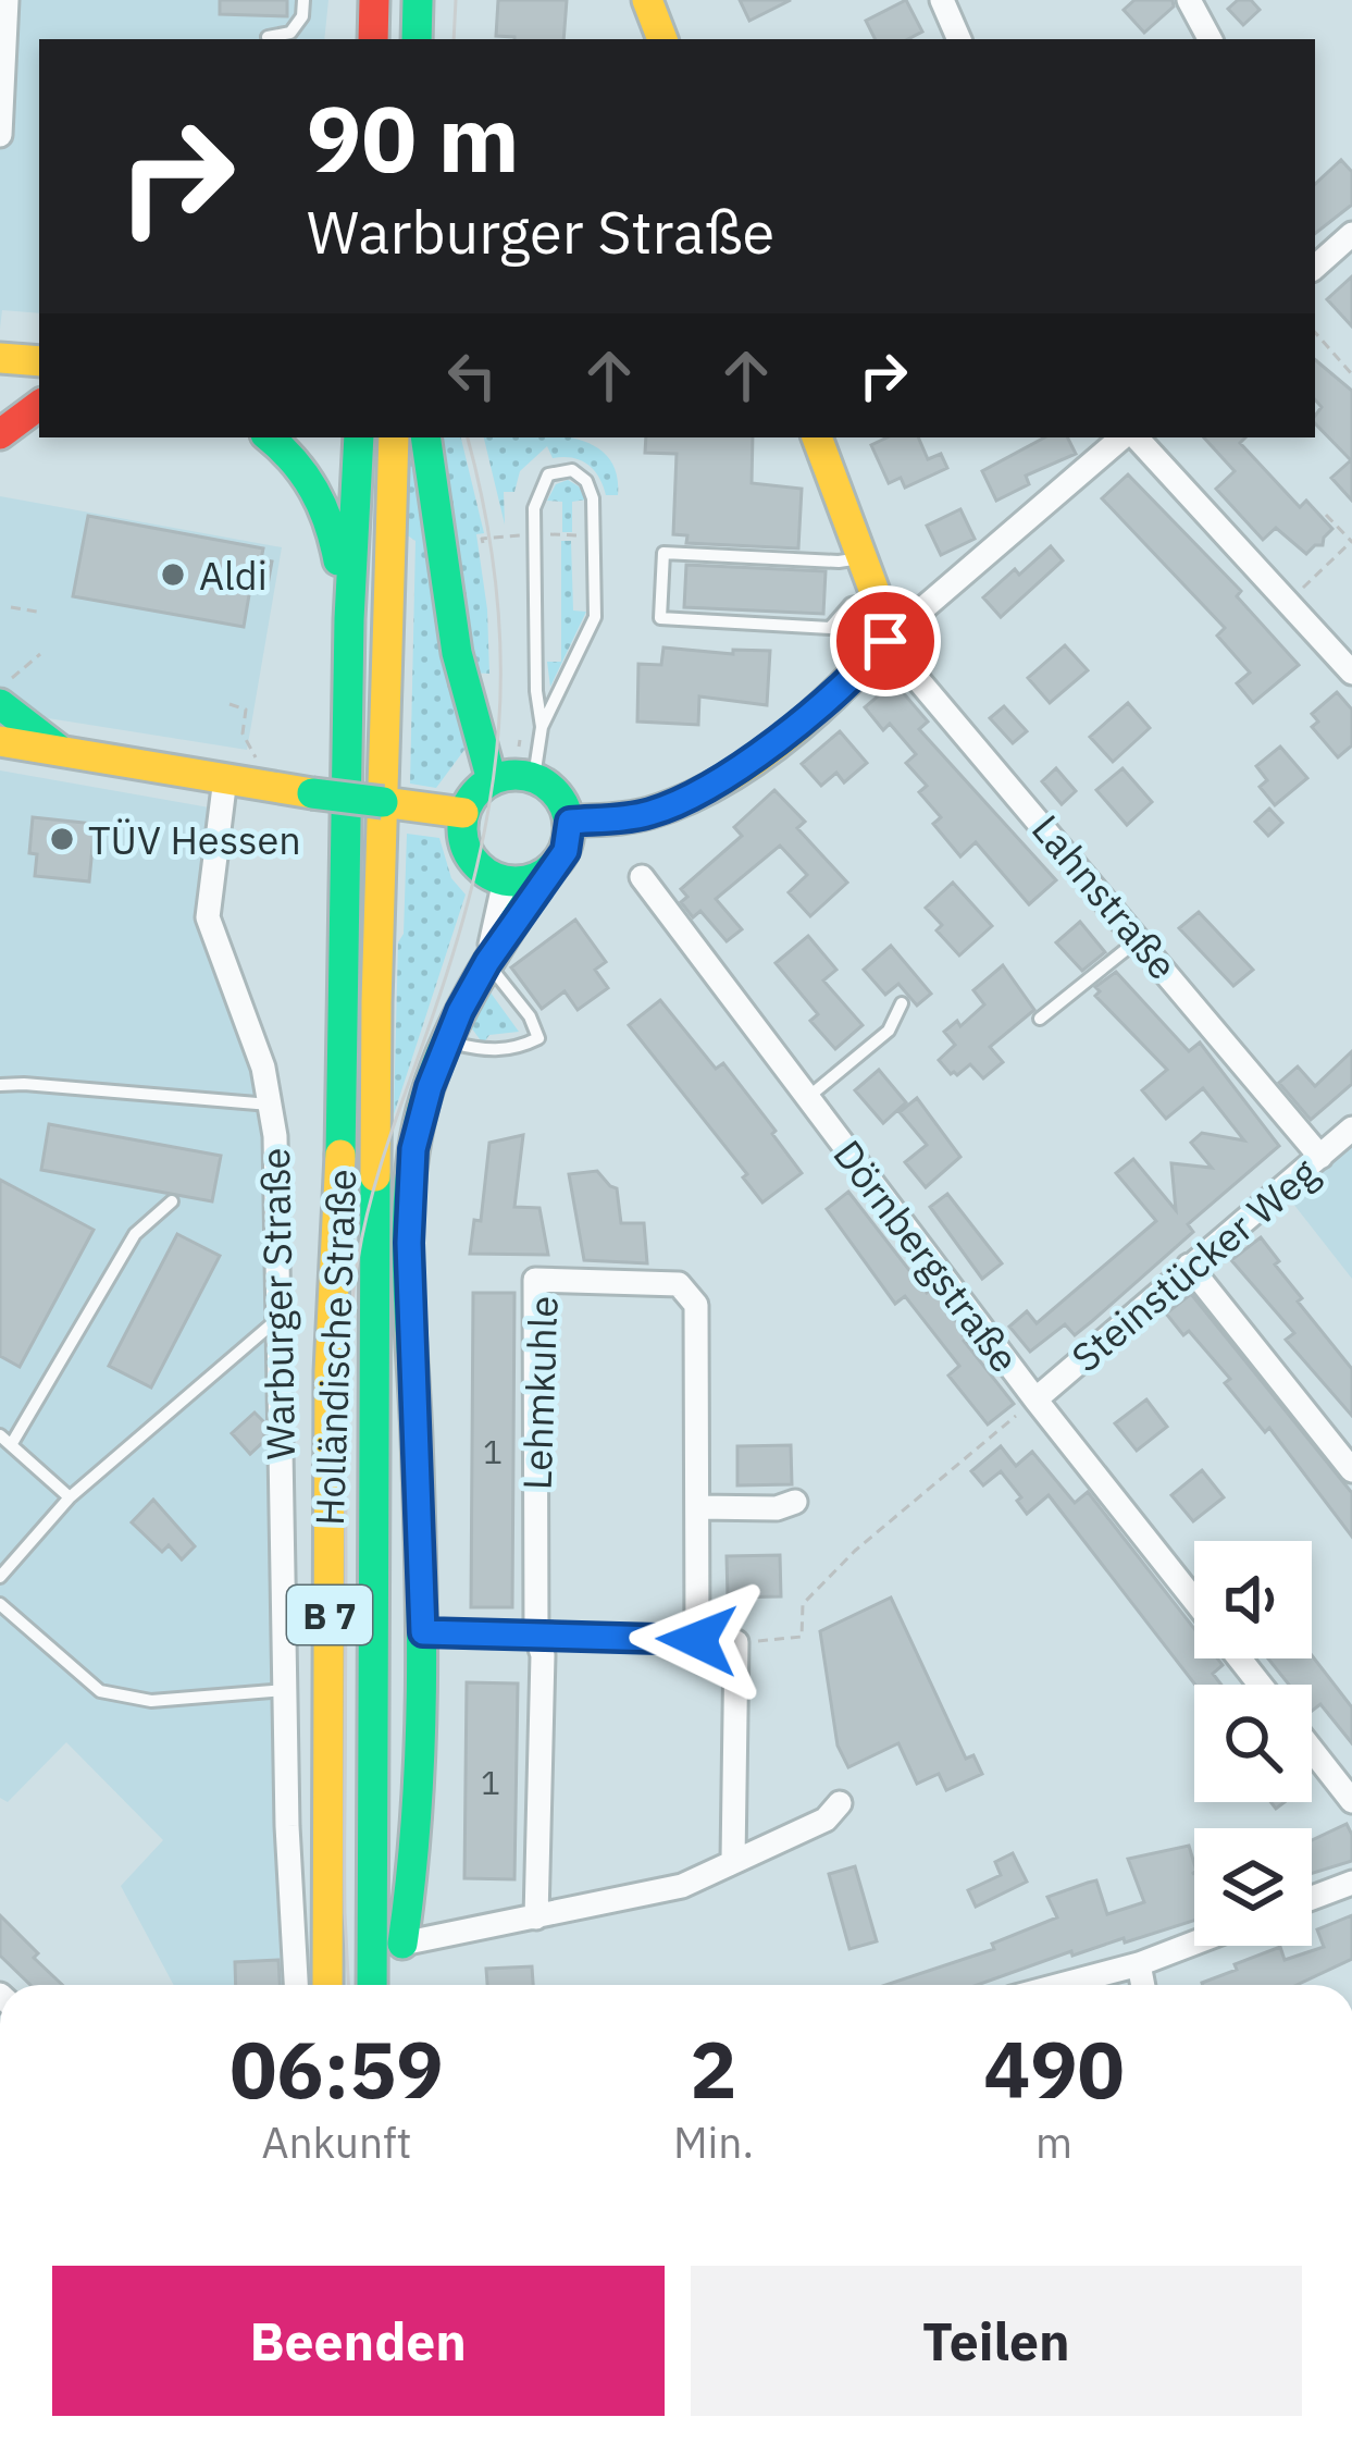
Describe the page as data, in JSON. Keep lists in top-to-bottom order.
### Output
{
  "streets": {
    "main road": ["Holländische Straße", "B 7"],
    "street": [
      "Lahnstraße",
      "Dörnbergstraße",
      "Steinstücker Weg",
      "Warburger Straße",
      "Lehmkuhle"
    ]
  },
  "crossings": [
    ["Lahnstraße", "Steinstücker Weg"],
    ["Dörnbergstraße", "Steinstücker Weg"],
    ["Holländische Straße", "B 7"]
  ],
  "places": ["Aldi", "TÜV Hessen"],
  "house_numbers": ["1", "1"],
  "page": {
    "turn": ["90 m", "Warburger Straße"],
    "eta": [
      "06:59",
      "Ankunft",
      "2",
      "Min.",
      "490",
      "m"
    ],
    "buttons": ["Beenden", "Teilen"]
  }
}
